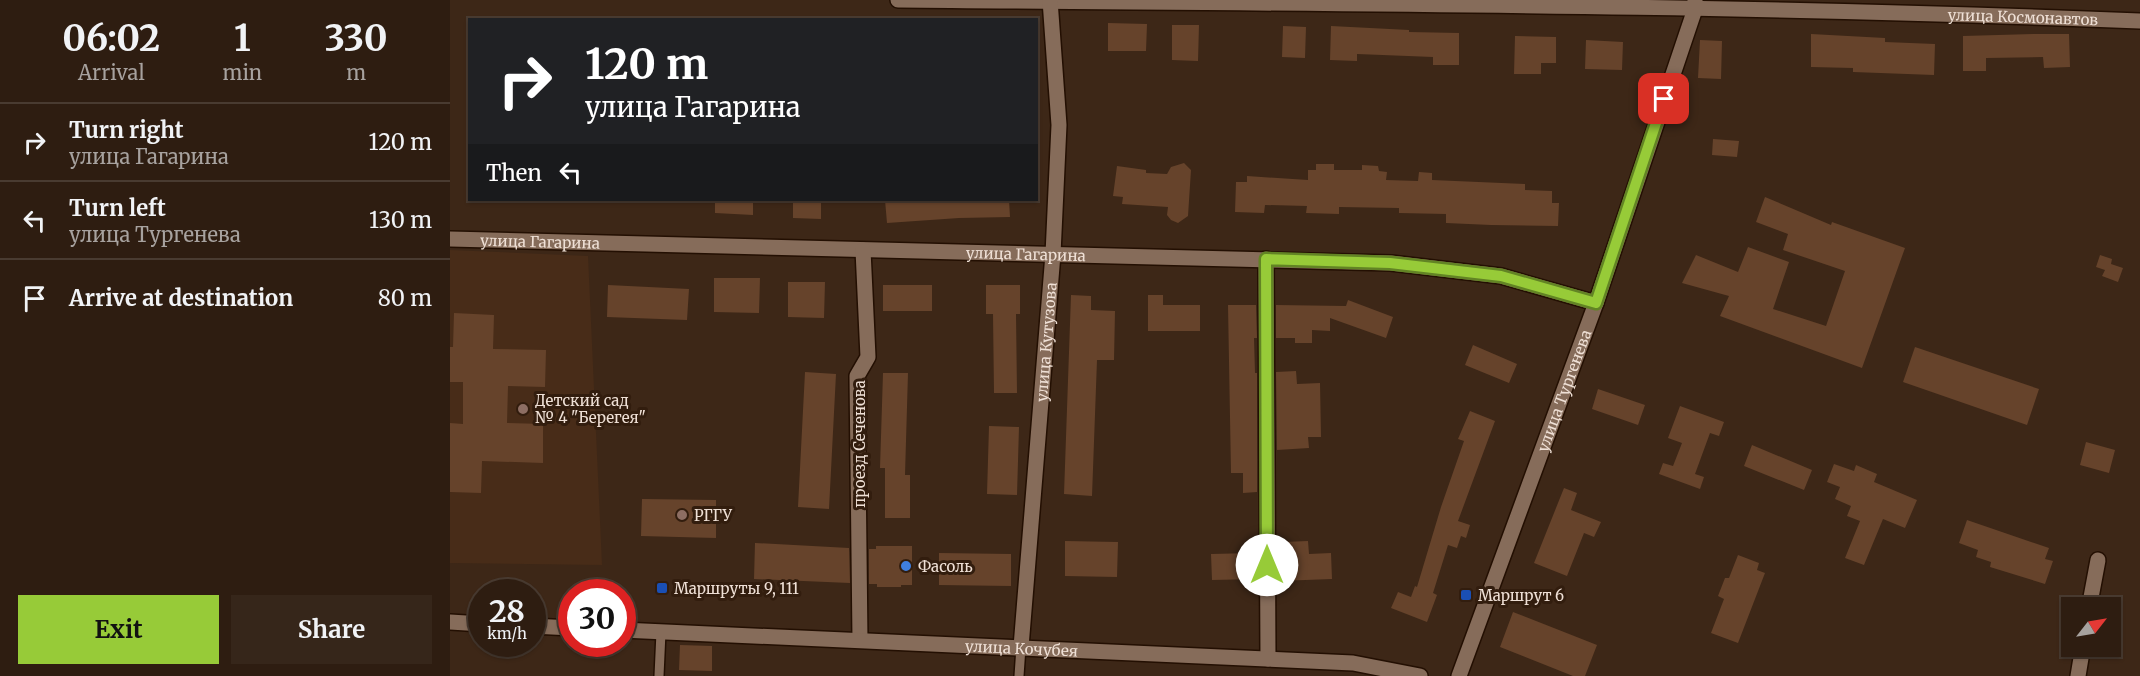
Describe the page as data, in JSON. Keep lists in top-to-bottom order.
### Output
{
  "streets": {
    "street": [
      "улица Космонавтов",
      "улица Гагарина",
      "улица Кутузова",
      "улица Тургенева",
      "проезд Сеченова",
      "улица Кочубея"
    ]
  },
  "crossings": [
    ["улица Космонавтов", "улица Кутузова"],
    ["улица Космонавтов", "улица Тургенева"],
    ["улица Гагарина", "улица Кутузова"],
    ["улица Гагарина", "улица Тургенева"],
    ["улица Гагарина", "проезд Сеченова"],
    ["улица Кутузова", "улица Кочубея"],
    ["проезд Сеченова", "улица Кочубея"]
  ],
  "places": {
    "other": ["Детский сад № 4 \"Берегея\"", "РГГУ", "Фасоль"],
    "transit": ["Маршруты 9, 111", "Маршрут 6"]
  },
  "north": "top right",
  "page": {
    "eta": [
      "06:02",
      "Arrival",
      "1",
      "min",
      "330",
      "m"
    ],
    "turn": ["120 m", "улица Гагарина"],
    "list": [
      {
        "name": "Turn right",
        "note": "улица Гагарина",
        "value": "120 m"
      },
      {
        "name": "Turn left",
        "note": "улица Тургенева",
        "value": "130 m"
      },
      {
        "name": "Arrive at destination",
        "value": "80 m"
      }
    ],
    "then": "Then",
    "speed": "28 km/h",
    "limit": "30",
    "buttons": ["Exit", "Share"]
  }
}
